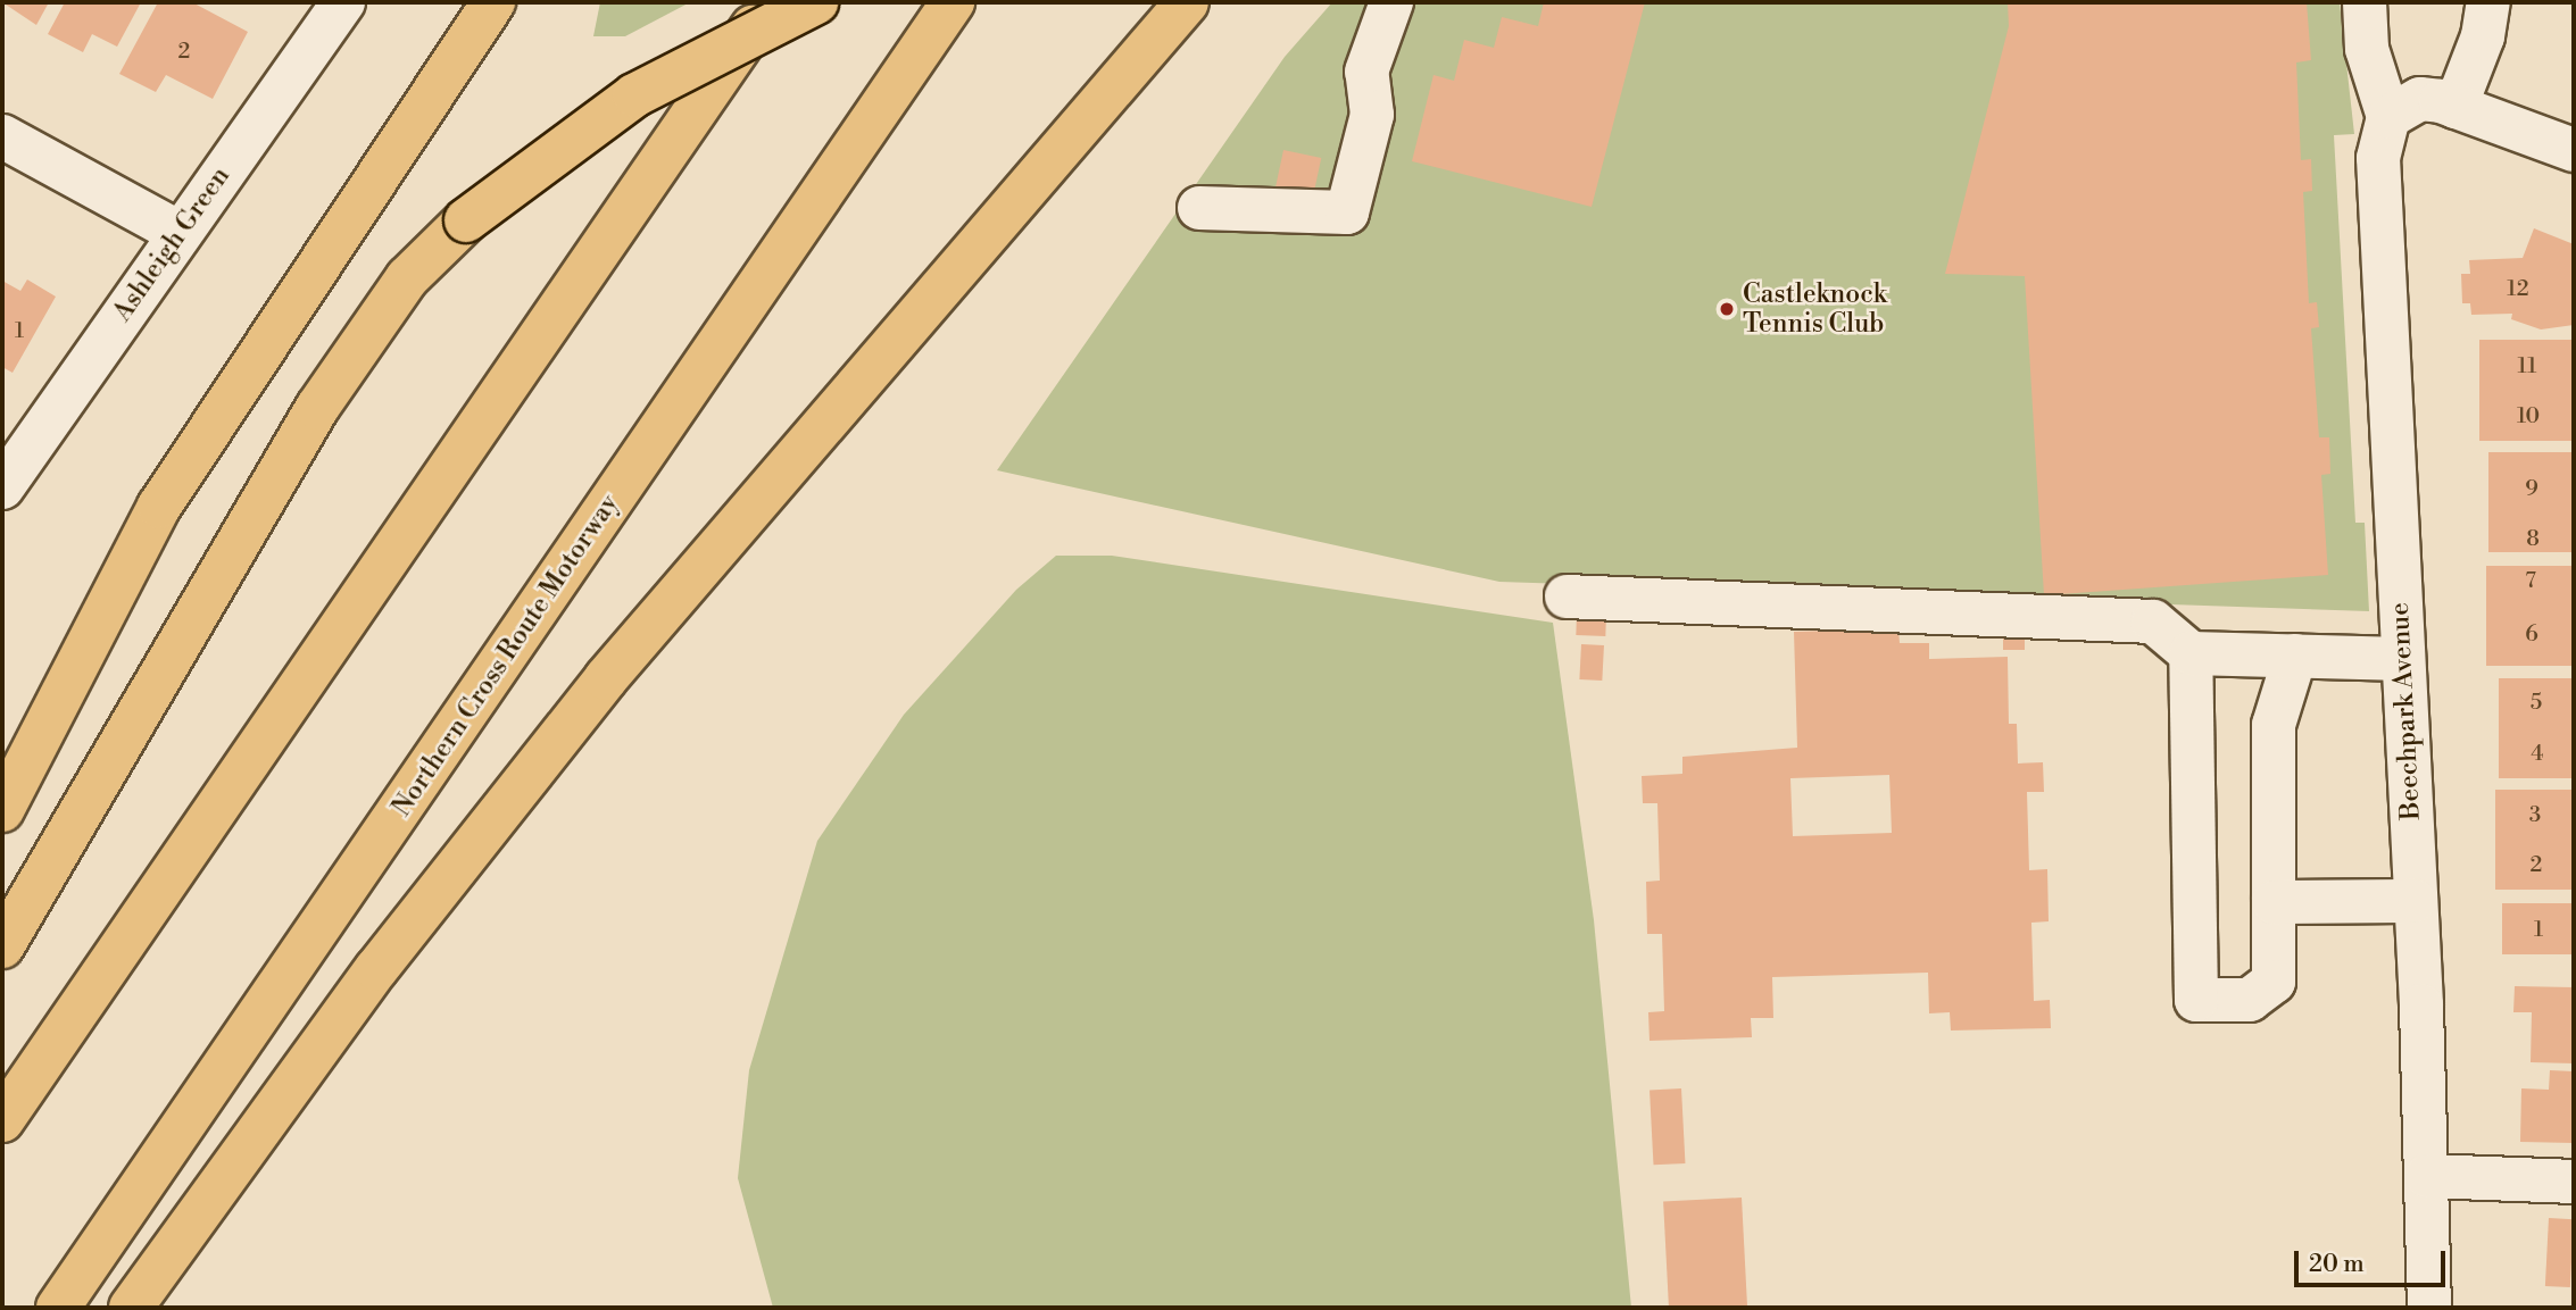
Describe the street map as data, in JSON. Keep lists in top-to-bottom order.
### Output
{
  "streets": {
    "highway": ["Northern Cross Route Motorway"],
    "street": ["Ashleigh Green", "Beechpark Avenue"]
  },
  "places": ["Castleknock Tennis Club"],
  "house_numbers": [
    "2",
    "12",
    "1",
    "11",
    "10",
    "9",
    "8",
    "7",
    "6",
    "5",
    "4",
    "3",
    "2",
    "1"
  ],
  "scale_bar": "20 m"
}
